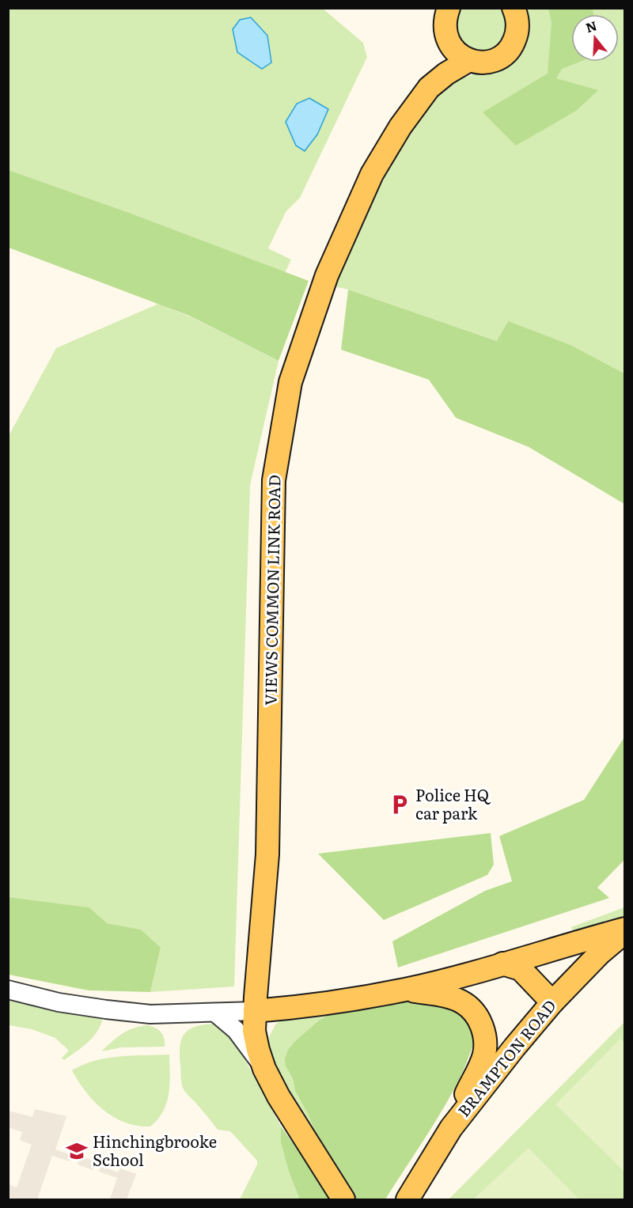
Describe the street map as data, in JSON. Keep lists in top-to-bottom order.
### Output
{
  "streets": {
    "main road": ["VIEWS COMMON LINK ROAD", "BRAMPTON ROAD"]
  },
  "places": {
    "parking": ["Police HQ car park"],
    "school or university": ["Hinchingbrooke School"]
  },
  "north": "top"
}
